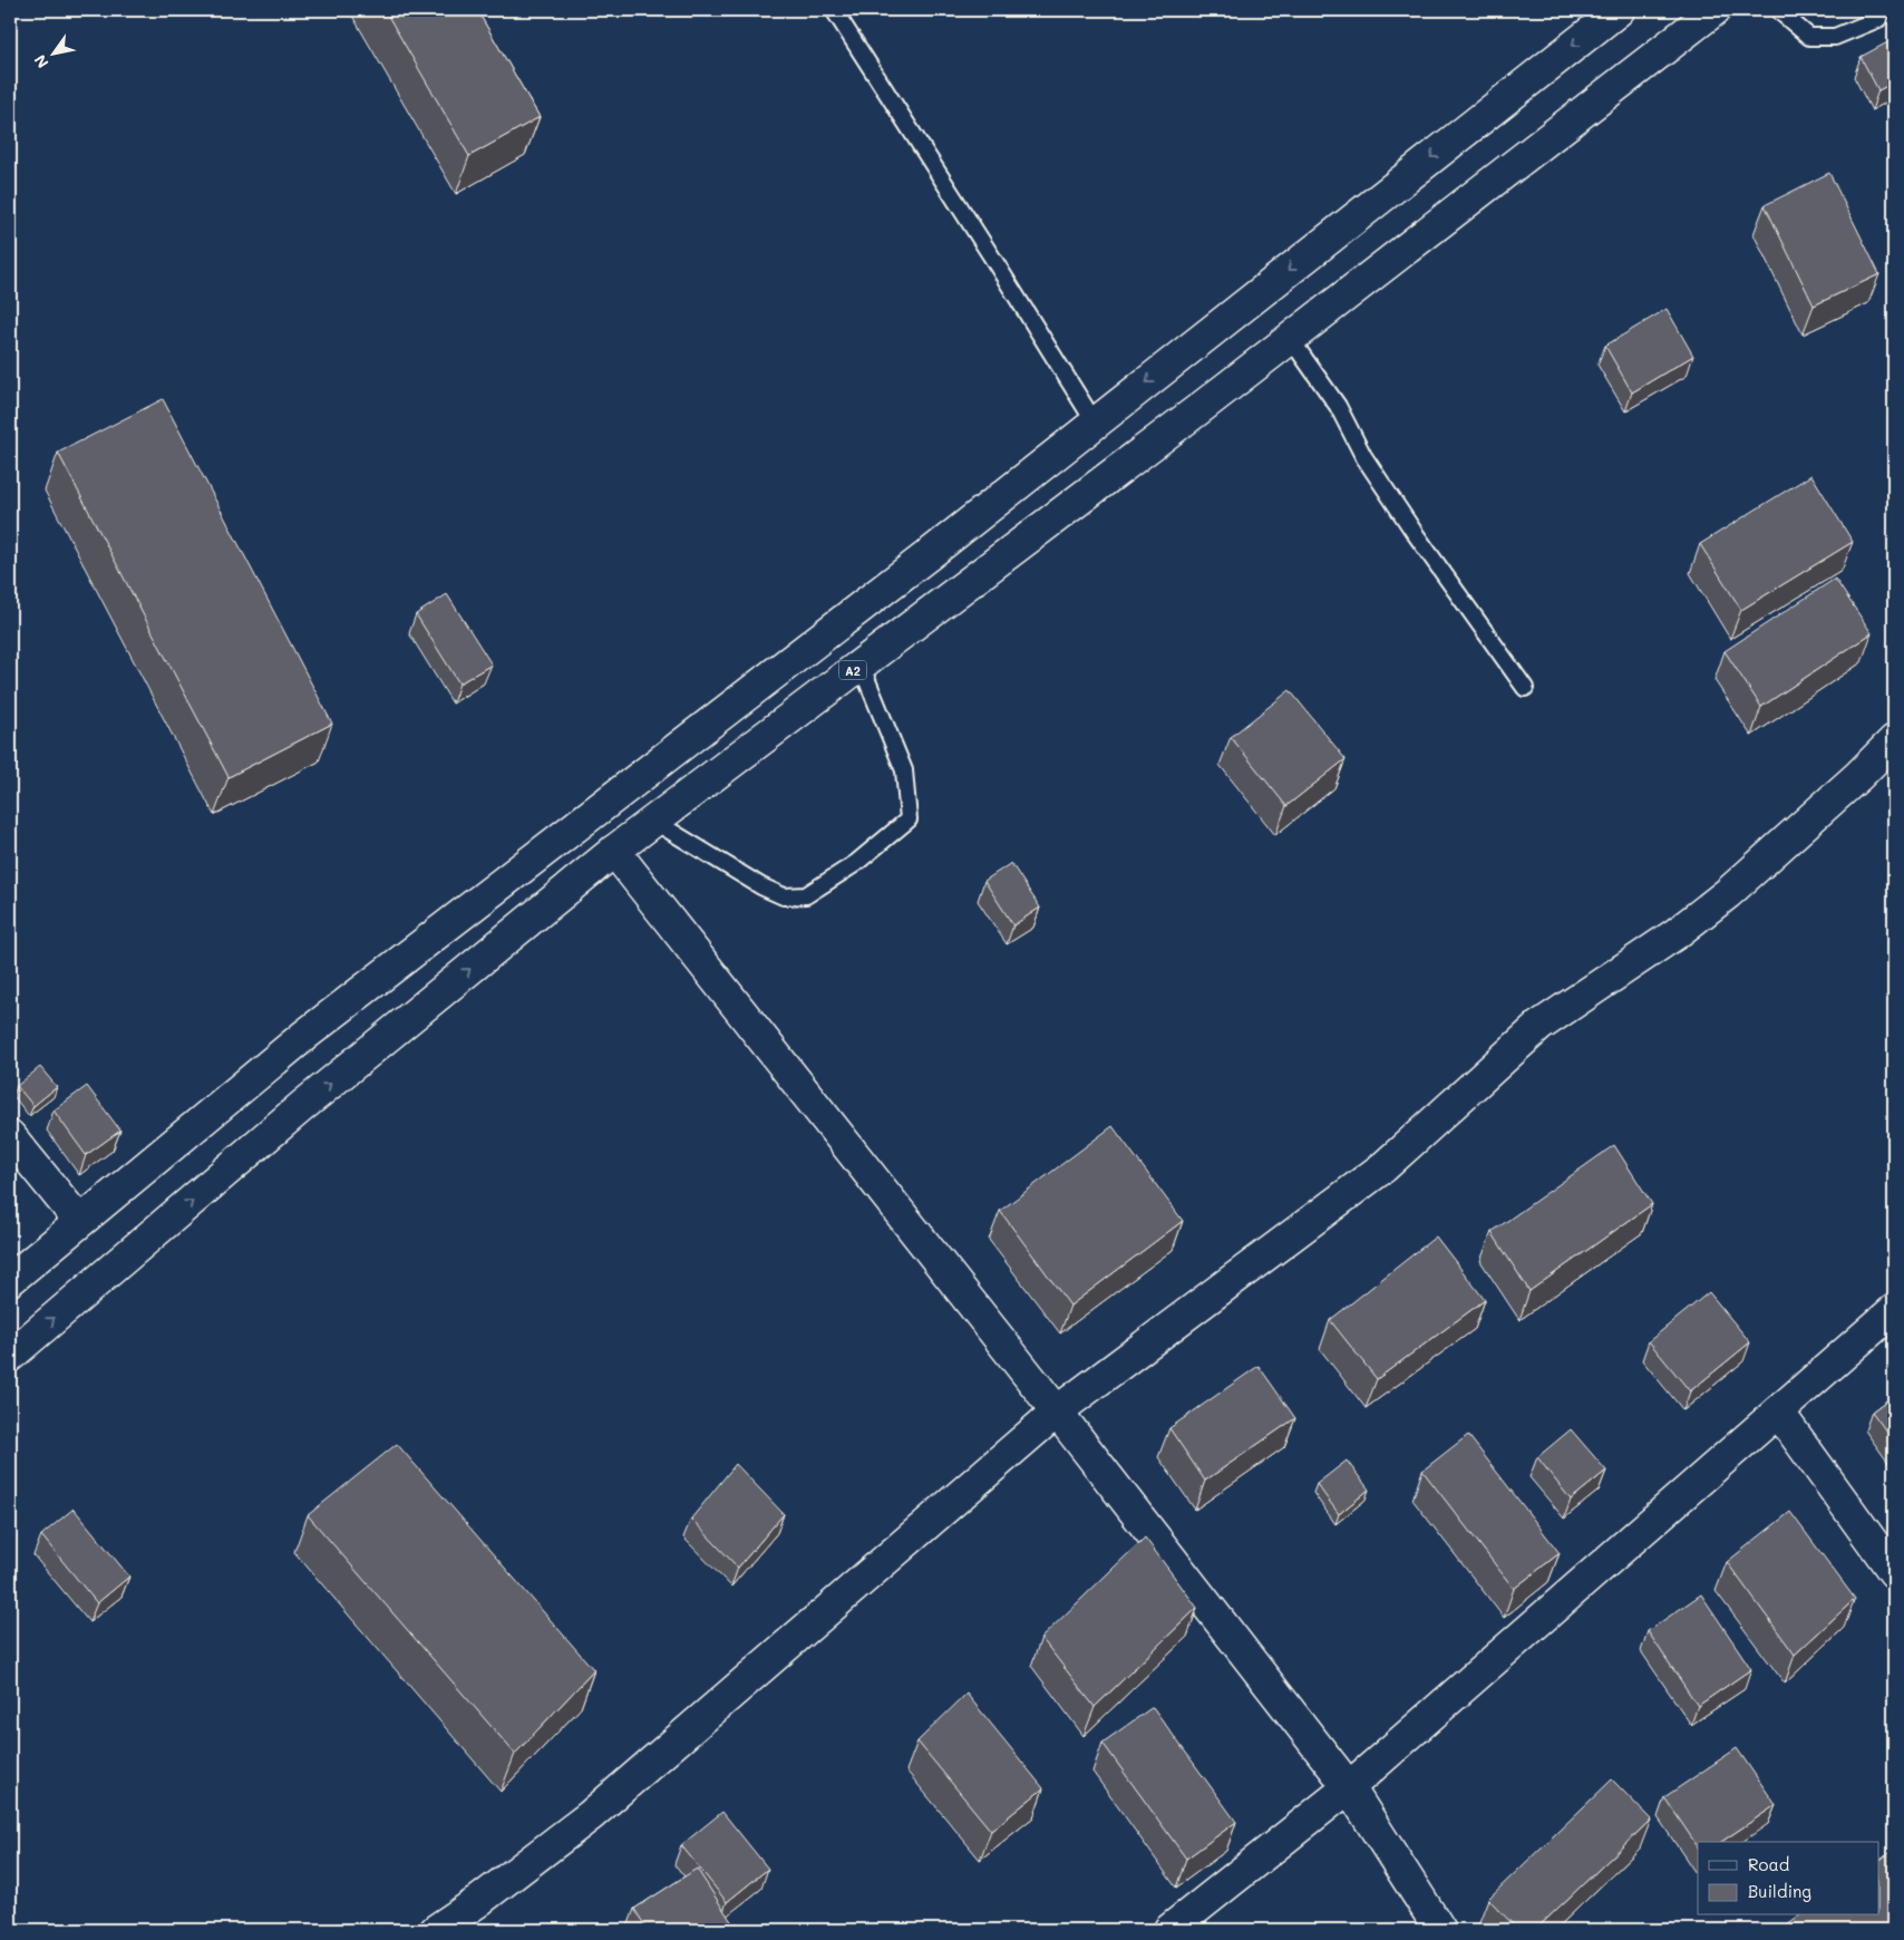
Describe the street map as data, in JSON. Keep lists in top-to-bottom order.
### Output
{
  "streets": {
    "main road": ["A2"]
  },
  "legend": ["Road", "Building"],
  "north": "bottom left"
}
